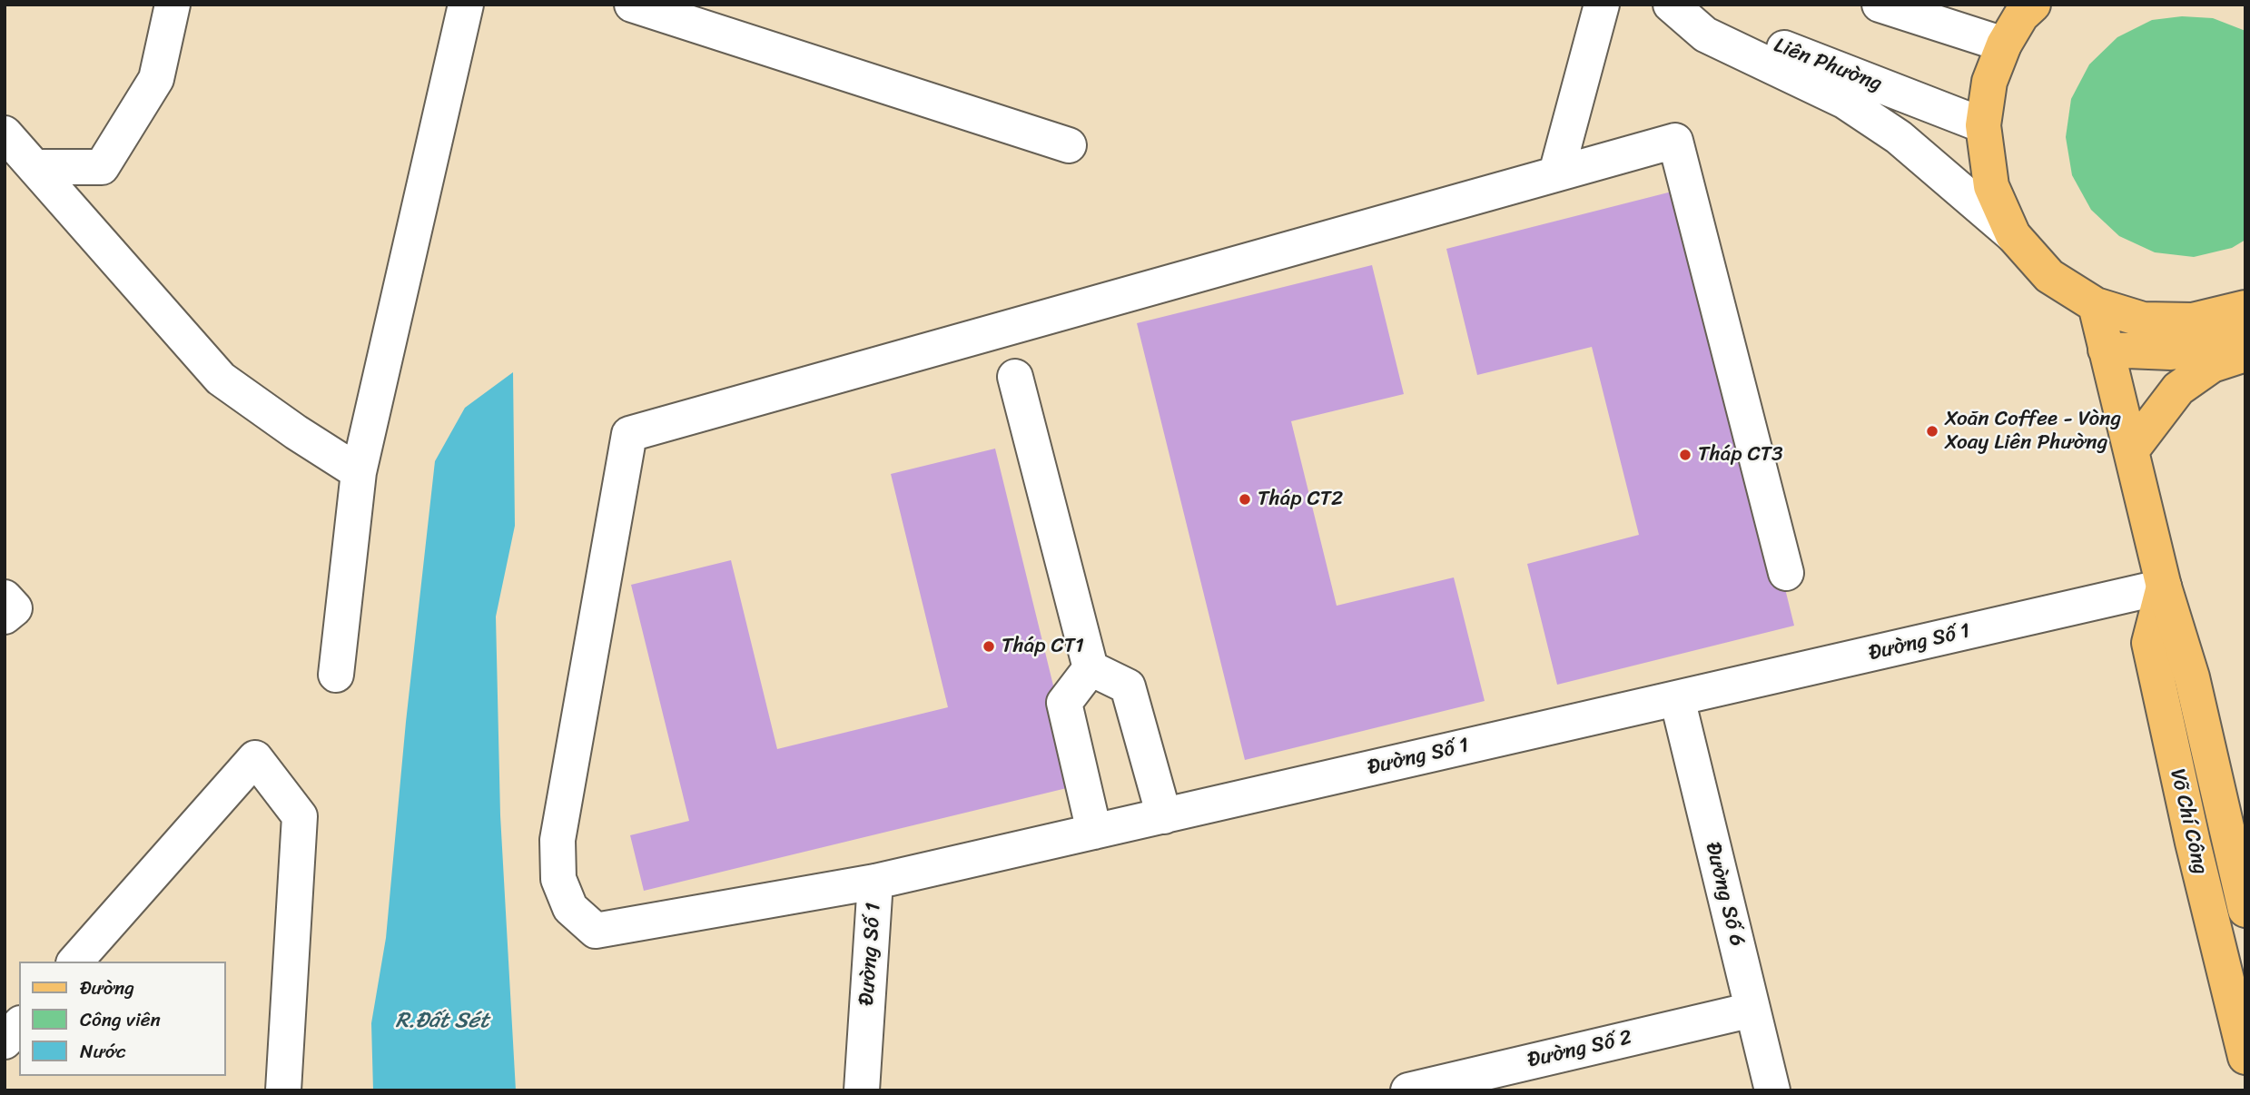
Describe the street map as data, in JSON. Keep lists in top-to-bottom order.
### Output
{
  "streets": {
    "main road": ["Võ Chí Công"],
    "street": [
      "Liên Phường",
      "Đường Số 1",
      "Đường Số 6",
      "Đường Số 2"
    ]
  },
  "crossings": [
    ["Đường Số 1", "Võ Chí Công"],
    ["Đường Số 1", "Đường Số 6"],
    ["Đường Số 6", "Đường Số 2"]
  ],
  "water": ["R.Đất Sét"],
  "places": [
    "Xoăn Coffee - Vòng Xoay Liên Phường",
    "Tháp CT3",
    "Tháp CT2",
    "Tháp CT1"
  ],
  "legend": ["Đường", "Công viên", "Nước"]
}
